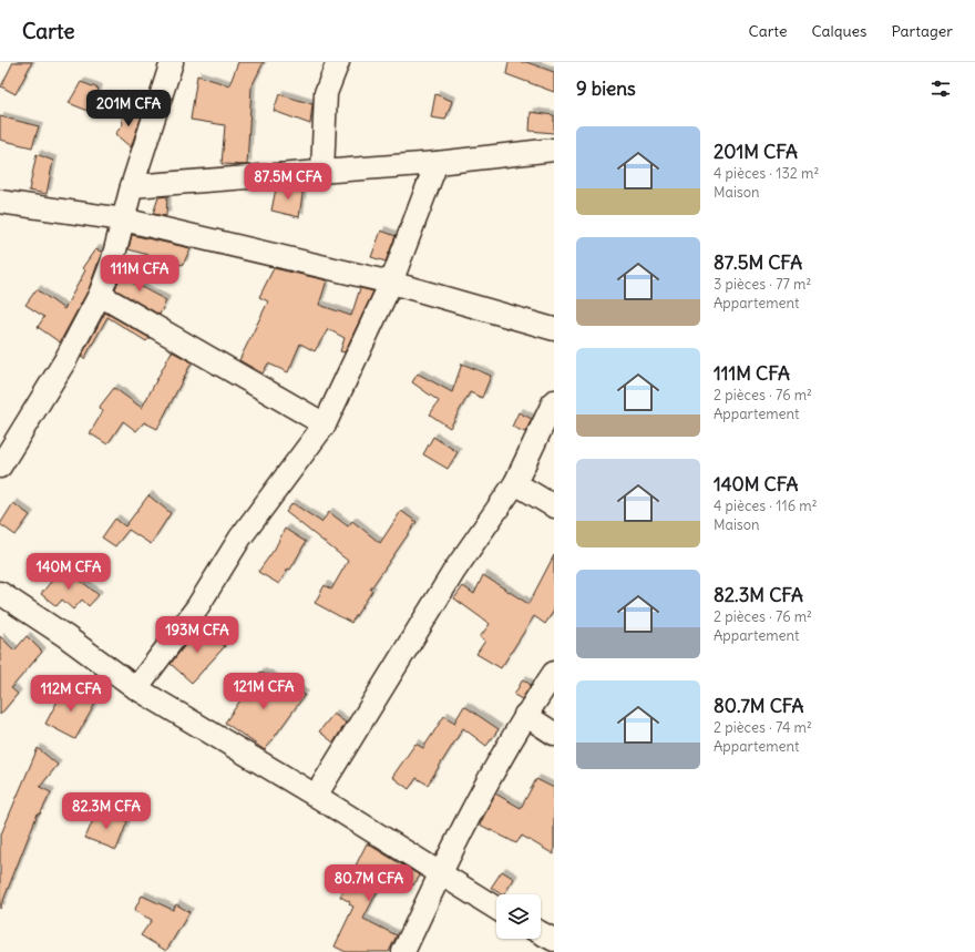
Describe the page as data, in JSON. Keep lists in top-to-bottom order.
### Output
{
  "page": {
    "header": "Carte",
    "nav": ["Carte", "Calques", "Partager"],
    "heading": "9 biens",
    "price": [
      "201M CFA",
      "87.5M CFA",
      "111M CFA",
      "140M CFA",
      "193M CFA",
      "121M CFA",
      "112M CFA",
      "82.3M CFA",
      "80.7M CFA"
    ],
    "list": [
      {
        "name": "201M CFA",
        "note": "4 pièces · 132 m² · Maison"
      },
      {
        "name": "87.5M CFA",
        "note": "3 pièces · 77 m² · Appartement"
      },
      {
        "name": "111M CFA",
        "note": "2 pièces · 76 m² · Appartement"
      },
      {
        "name": "140M CFA",
        "note": "4 pièces · 116 m² · Maison"
      },
      {
        "name": "82.3M CFA",
        "note": "2 pièces · 76 m² · Appartement"
      },
      {
        "name": "80.7M CFA",
        "note": "2 pièces · 74 m² · Appartement"
      }
    ]
  }
}
